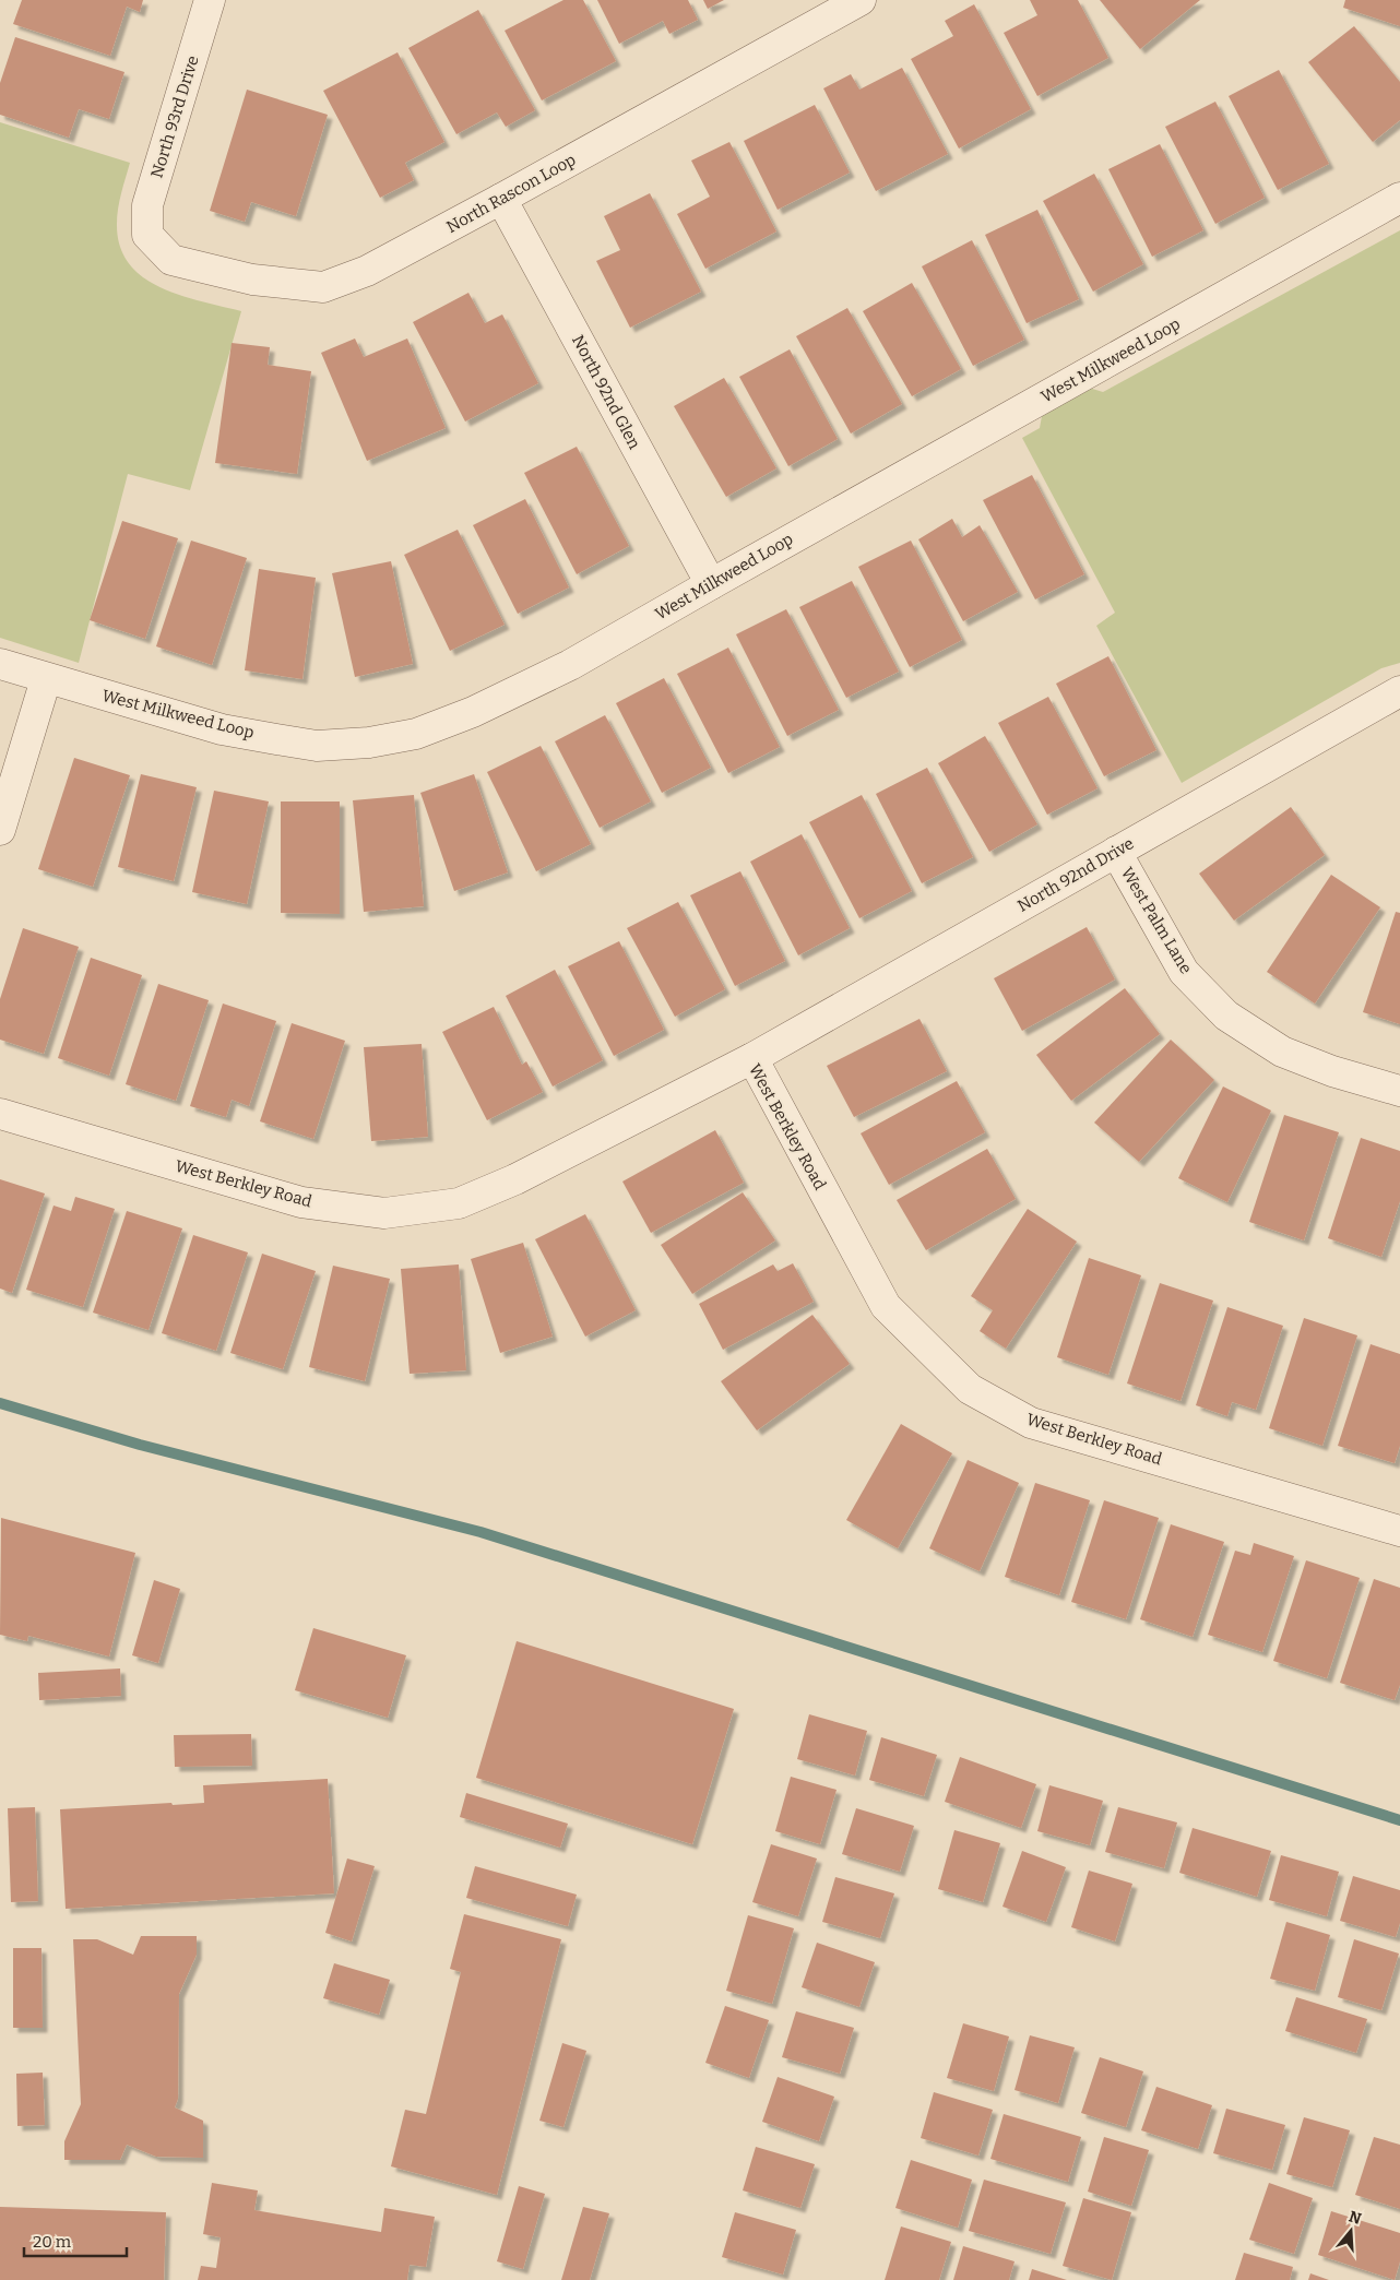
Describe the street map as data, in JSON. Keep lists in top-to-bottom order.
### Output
{
  "streets": {
    "street": [
      "North 93rd Drive",
      "North Rascon Loop",
      "West Milkweed Loop",
      "North 92nd Glen",
      "North 92nd Drive",
      "West Palm Lane",
      "West Berkley Road"
    ]
  },
  "crossings": [
    ["North 93rd Drive", "North Rascon Loop"],
    ["North Rascon Loop", "North 92nd Glen"],
    ["West Milkweed Loop", "North 92nd Glen"],
    ["North 92nd Drive", "West Palm Lane"],
    ["North 92nd Drive", "West Berkley Road"]
  ],
  "scale_bar": "20 m",
  "north": "top"
}
